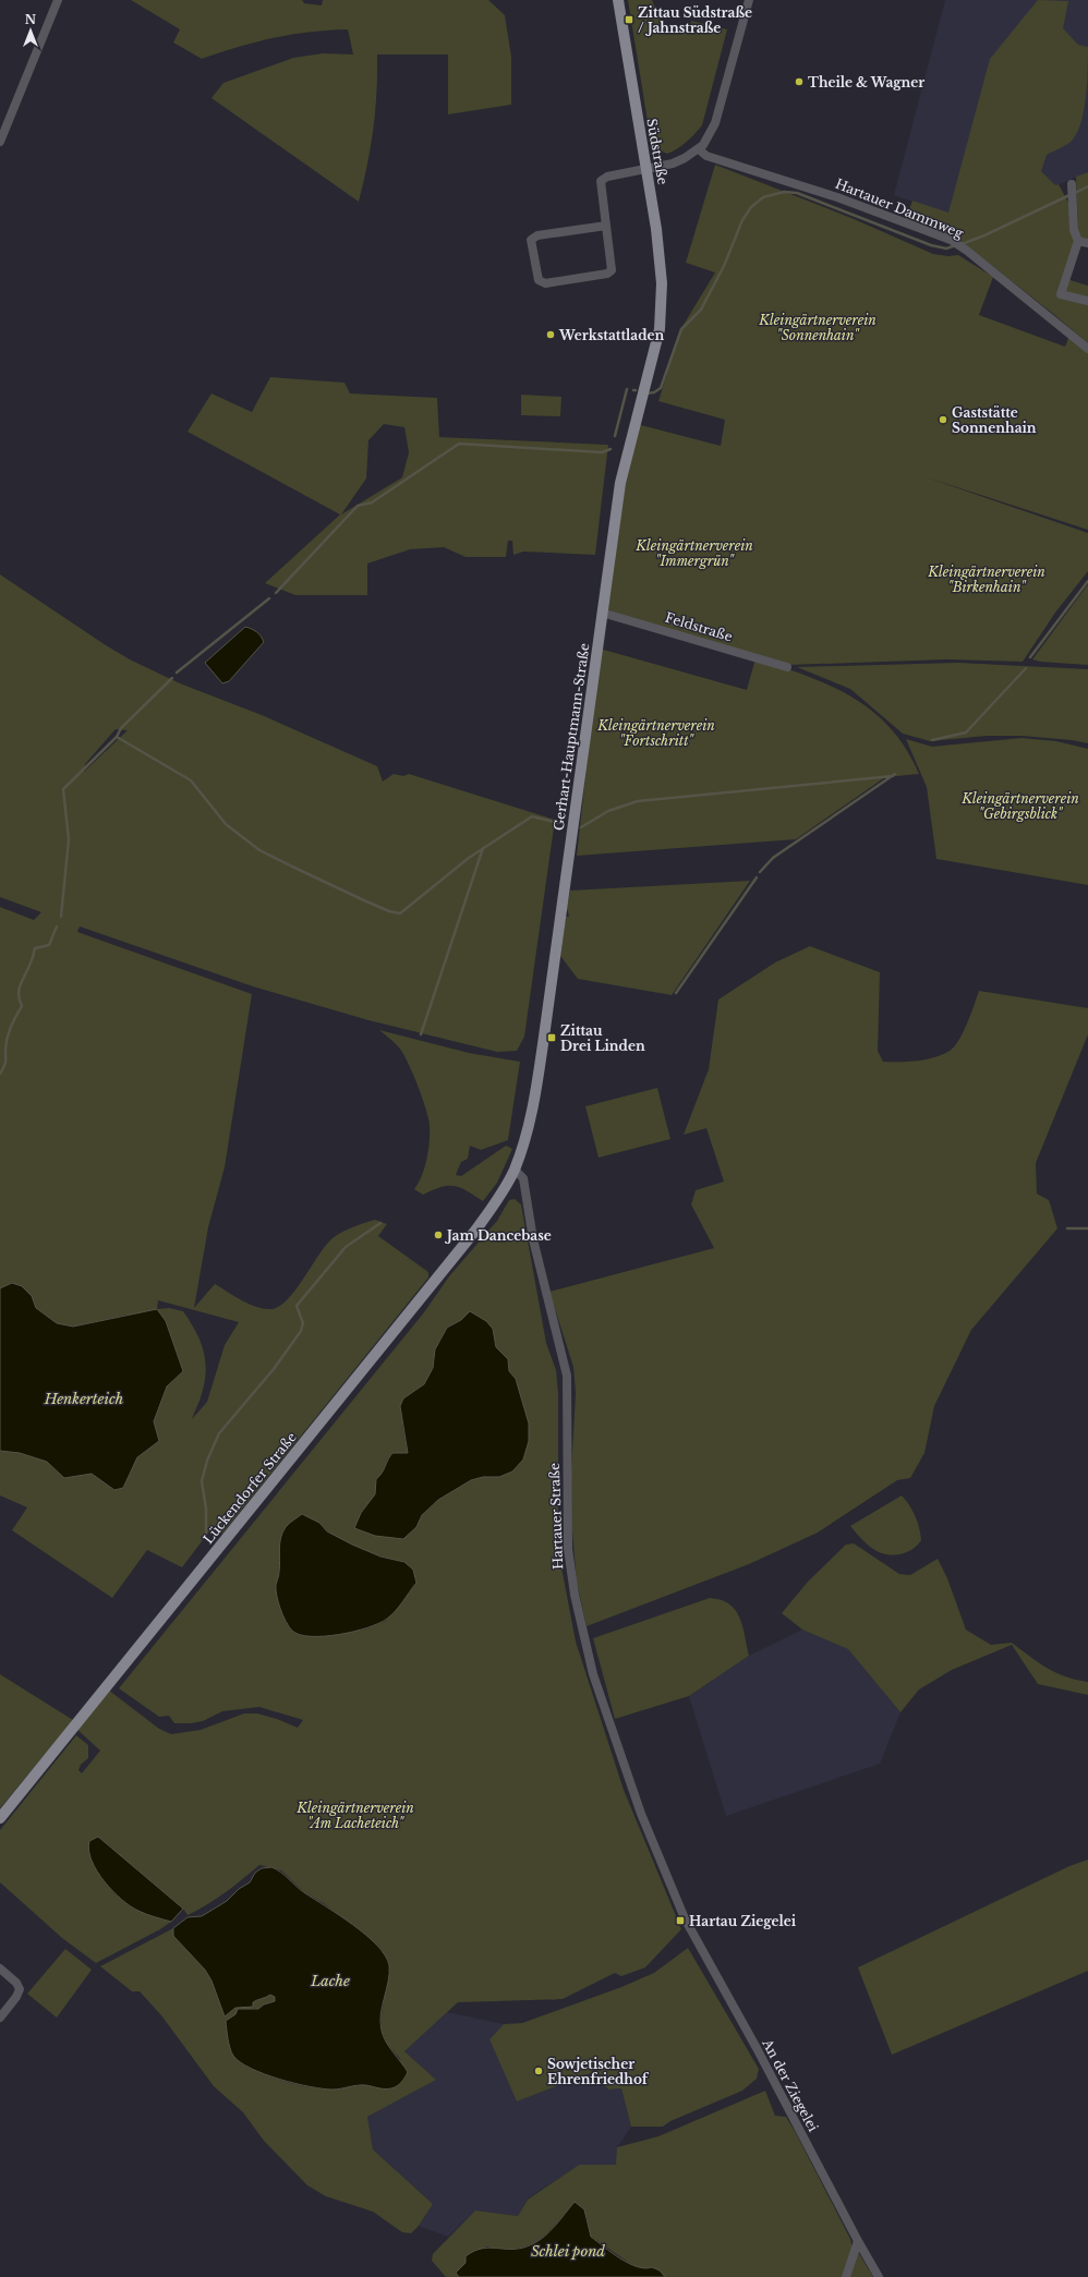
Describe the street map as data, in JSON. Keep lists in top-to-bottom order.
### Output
{
  "streets": {
    "main road": ["Südstraße", "Gerhart-Hauptmann-Straße", "Lückendorfer Straße"],
    "street": [
      "Hartauer Dammweg",
      "Feldstraße",
      "Hartauer Straße",
      "An der Ziegelei"
    ]
  },
  "crossings": [
    ["Südstraße", "Gerhart-Hauptmann-Straße"],
    ["Feldstraße", "Gerhart-Hauptmann-Straße"],
    ["Gerhart-Hauptmann-Straße", "Lückendorfer Straße"],
    ["Gerhart-Hauptmann-Straße", "Hartauer Straße"],
    ["Lückendorfer Straße", "Hartauer Straße"],
    ["Hartauer Straße", "An der Ziegelei"]
  ],
  "water": ["Henkerteich", "Lache", "Schlei pond"],
  "parks": [
    "Kleingärtnerverein \"Sonnenhain\"",
    "Kleingärtnerverein \"Immergrün\"",
    "Kleingärtnerverein \"Birkenhain\"",
    "Kleingärtnerverein \"Fortschritt\"",
    "Kleingärtnerverein \"Gebirgsblick\"",
    "Kleingärtnerverein \"Am Lacheteich\""
  ],
  "places": {
    "transit": ["Zittau Südstraße / Jahnstraße", "Zittau Drei Linden", "Hartau Ziegelei"],
    "other": [
      "Theile & Wagner",
      "Werkstattladen",
      "Gaststätte Sonnenhain",
      "Jam Dancebase",
      "Sowjetischer Ehrenfriedhof"
    ]
  },
  "north": "top"
}
